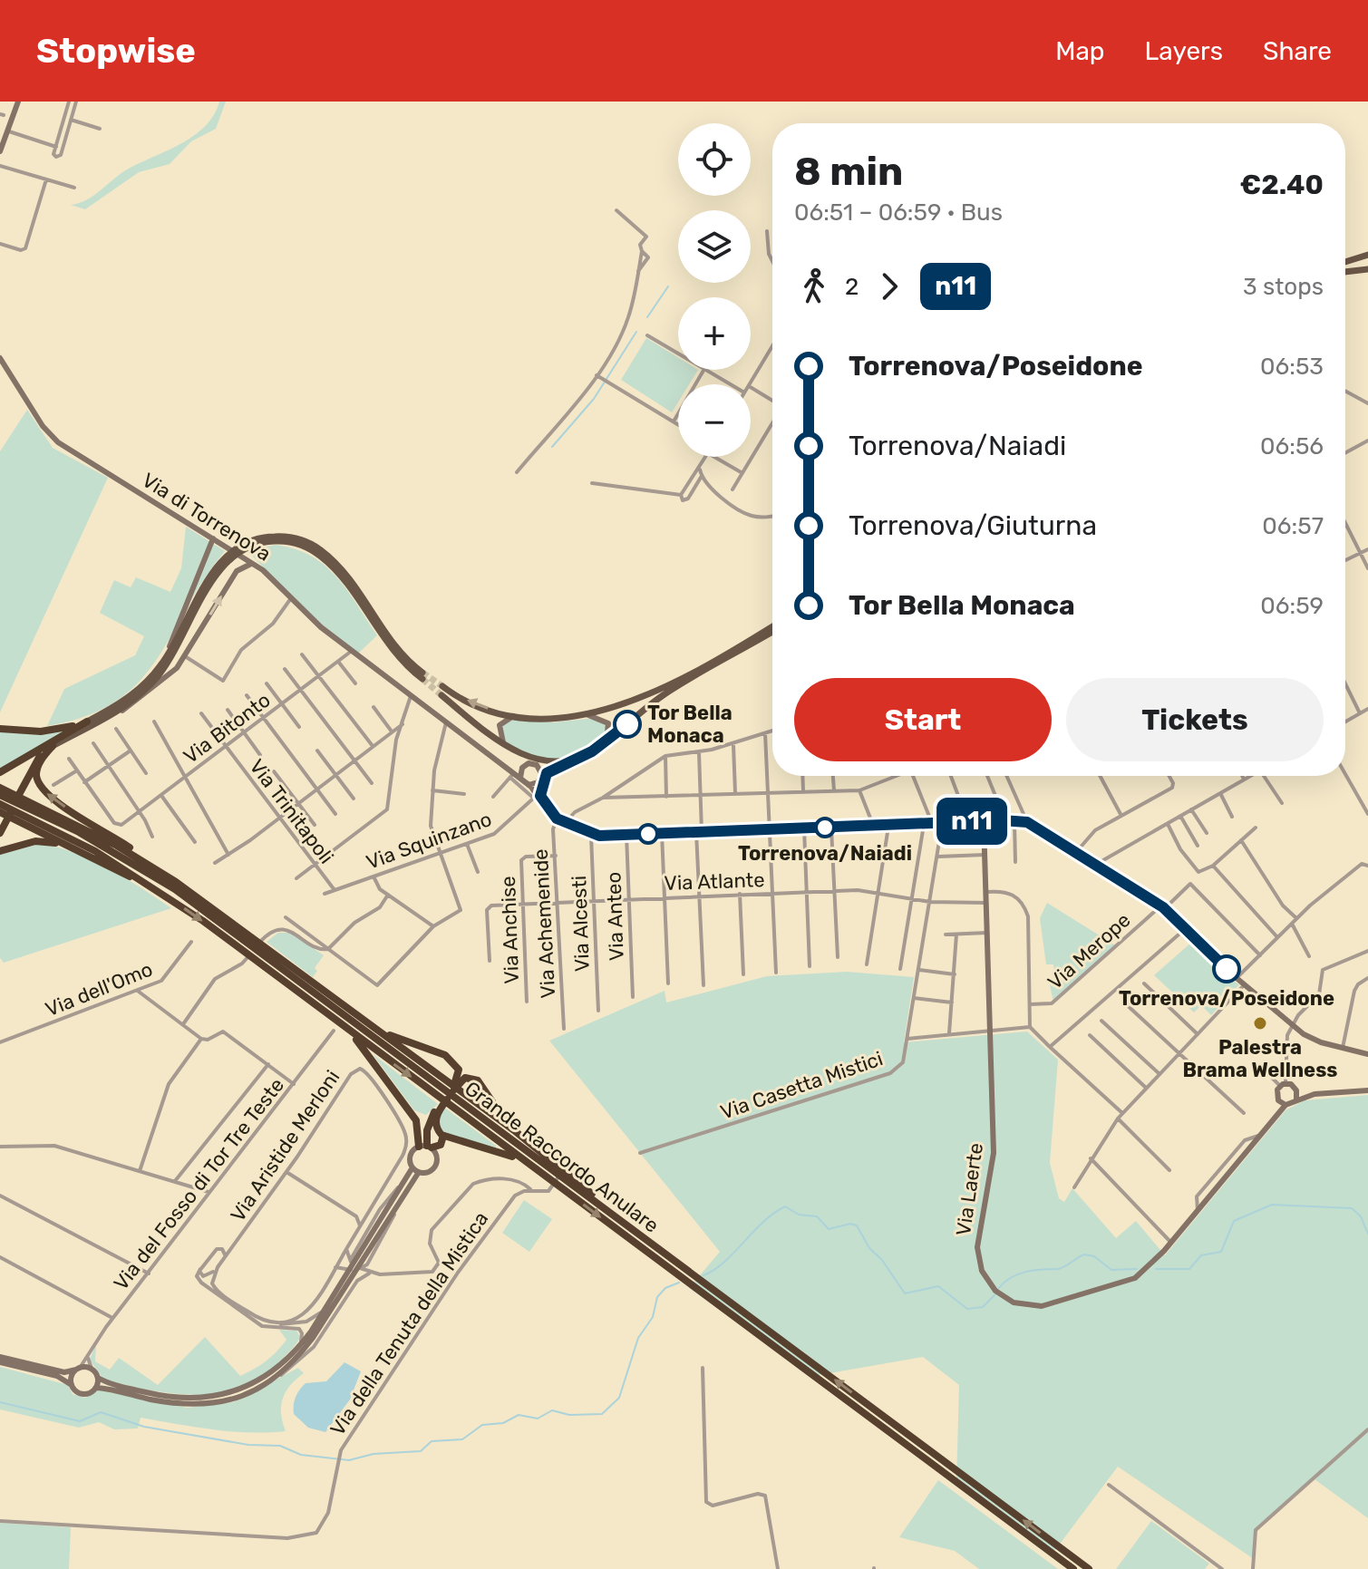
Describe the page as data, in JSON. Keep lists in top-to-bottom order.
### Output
{
  "streets": {
    "highway": ["Grande Raccordo Anulare"],
    "street": [
      "Via di Torrenova",
      "Via Bitonto",
      "Via Trinitapoli",
      "Via Squinzano",
      "Via Atlante",
      "Via Anteo",
      "Via Achemenide",
      "Via Alcesti",
      "Via Anchise",
      "Via Merope",
      "Via dell'Omo",
      "Via Casetta Mistici",
      "Via Aristide Merloni",
      "Via del Fosso di Tor Tre Teste",
      "Via Laerte",
      "Via della Tenuta della Mistica"
    ]
  },
  "crossings": [
    ["Via di Torrenova", "Via Bitonto"],
    ["Via di Torrenova", "Via Squinzano"],
    ["Via di Torrenova", "Via Anteo"],
    ["Via di Torrenova", "Via Achemenide"],
    ["Via di Torrenova", "Via Alcesti"],
    ["Via di Torrenova", "Via Merope"],
    ["Via di Torrenova", "Via Casetta Mistici"],
    ["Via di Torrenova", "Via Laerte"],
    ["Via Bitonto", "Via Trinitapoli"],
    ["Via Trinitapoli", "Via Squinzano"],
    ["Via Atlante", "Via Anteo"],
    ["Via Atlante", "Via Achemenide"],
    ["Via Atlante", "Via Alcesti"],
    ["Via Atlante", "Via Anchise"],
    ["Via Atlante", "Via Casetta Mistici"],
    ["Via Atlante", "Via Laerte"],
    ["Via Achemenide", "Via Anchise"]
  ],
  "places": [
    "Tor Bella Monaca",
    "Torrenova/Naiadi",
    "Torrenova/Poseidone",
    "Palestra Brama Wellness"
  ],
  "lines": ["bus line n11"],
  "page": {
    "header": "Stopwise",
    "nav": ["Map", "Layers", "Share"],
    "on_map": "n11",
    "map_buttons": ["+", "−"],
    "heading": ["8 min", "06:51 – 06:59 · Bus", "€2.40"],
    "legs": ["2", "n11", "3 stops"],
    "list": [
      {
        "name": "Torrenova/Poseidone",
        "value": "06:53"
      },
      {
        "name": "Torrenova/Naiadi",
        "value": "06:56"
      },
      {
        "name": "Torrenova/Giuturna",
        "value": "06:57"
      },
      {
        "name": "Tor Bella Monaca",
        "value": "06:59"
      }
    ],
    "buttons": ["Start", "Tickets"]
  }
}
